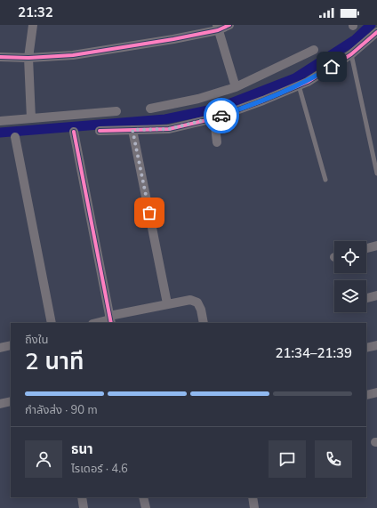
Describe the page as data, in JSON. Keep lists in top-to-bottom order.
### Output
{
  "page": {
    "status": "21:32",
    "heading": ["2 นาที", "ถึงใน", "21:34–21:39"],
    "panel": ["ธนา", "ไรเดอร์ · 4.6"],
    "bar": "กำลังส่ง · 90 m"
  }
}
